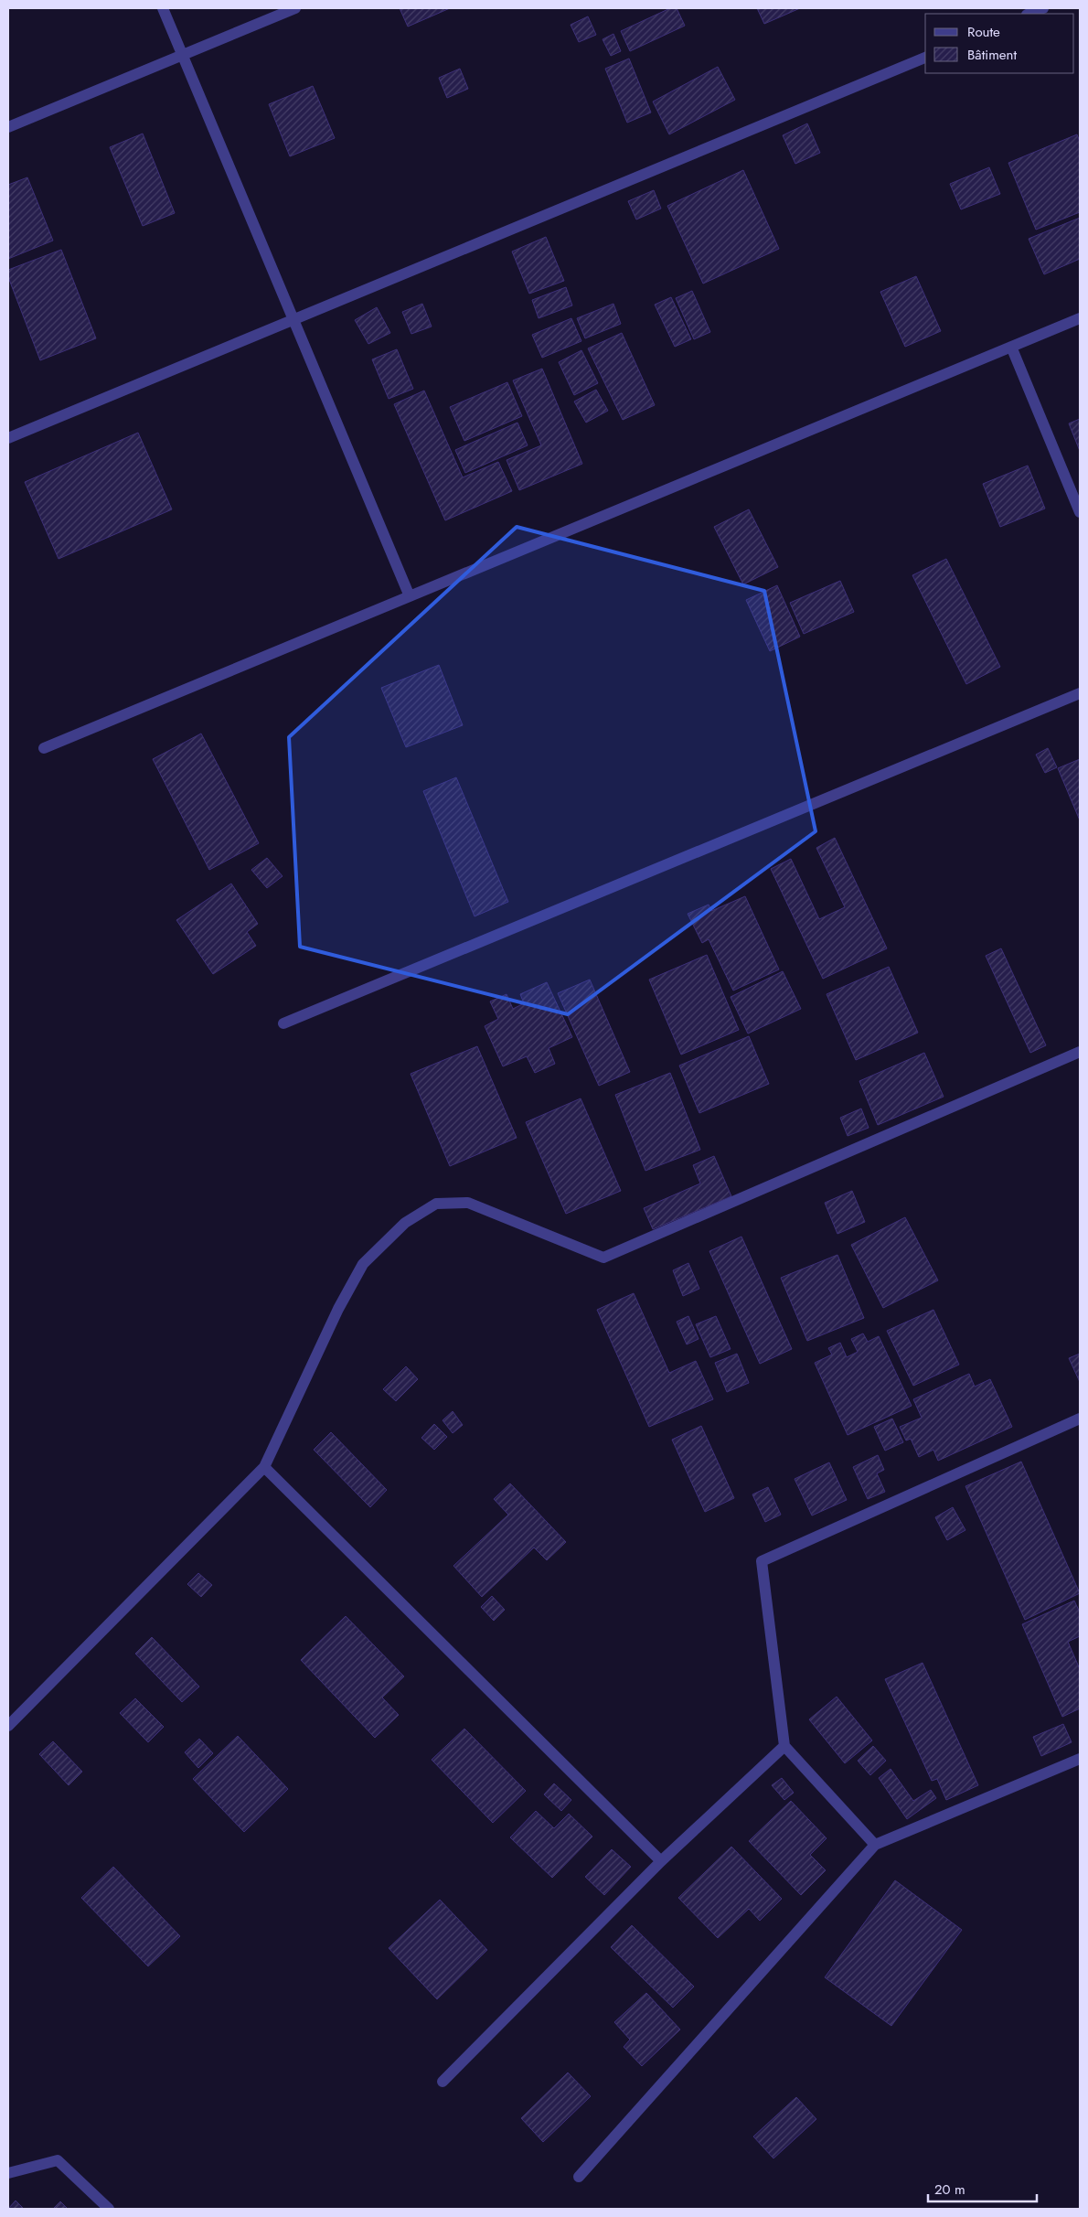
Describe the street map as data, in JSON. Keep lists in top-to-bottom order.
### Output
{
  "legend": ["Route", "Bâtiment"],
  "scale_bar": "20 m"
}
